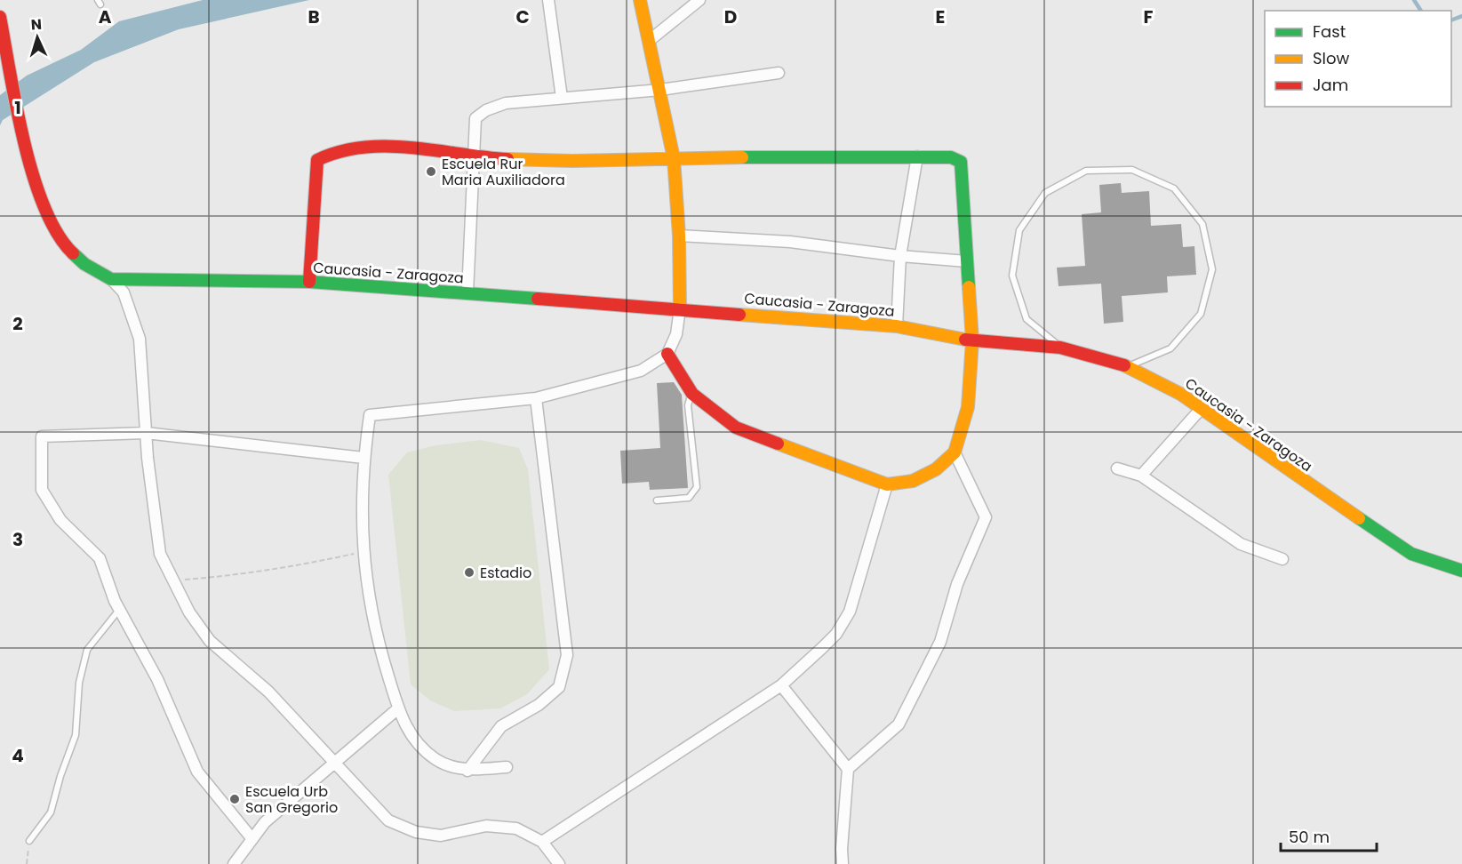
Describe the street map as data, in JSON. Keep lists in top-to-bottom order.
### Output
{
  "streets": {
    "street": ["Caucasia - Zaragoza"]
  },
  "places": ["Escuela Rur Maria Auxiliadora", "Estadio", "Escuela Urb San Gregorio"],
  "legend": ["Fast", "Slow", "Jam"],
  "scale_bar": "50 m",
  "north": "top",
  "grid": {
    "columns": [
      "A",
      "B",
      "C",
      "D",
      "E",
      "F"
    ],
    "rows": [
      "1",
      "2",
      "3",
      "4"
    ]
  }
}
